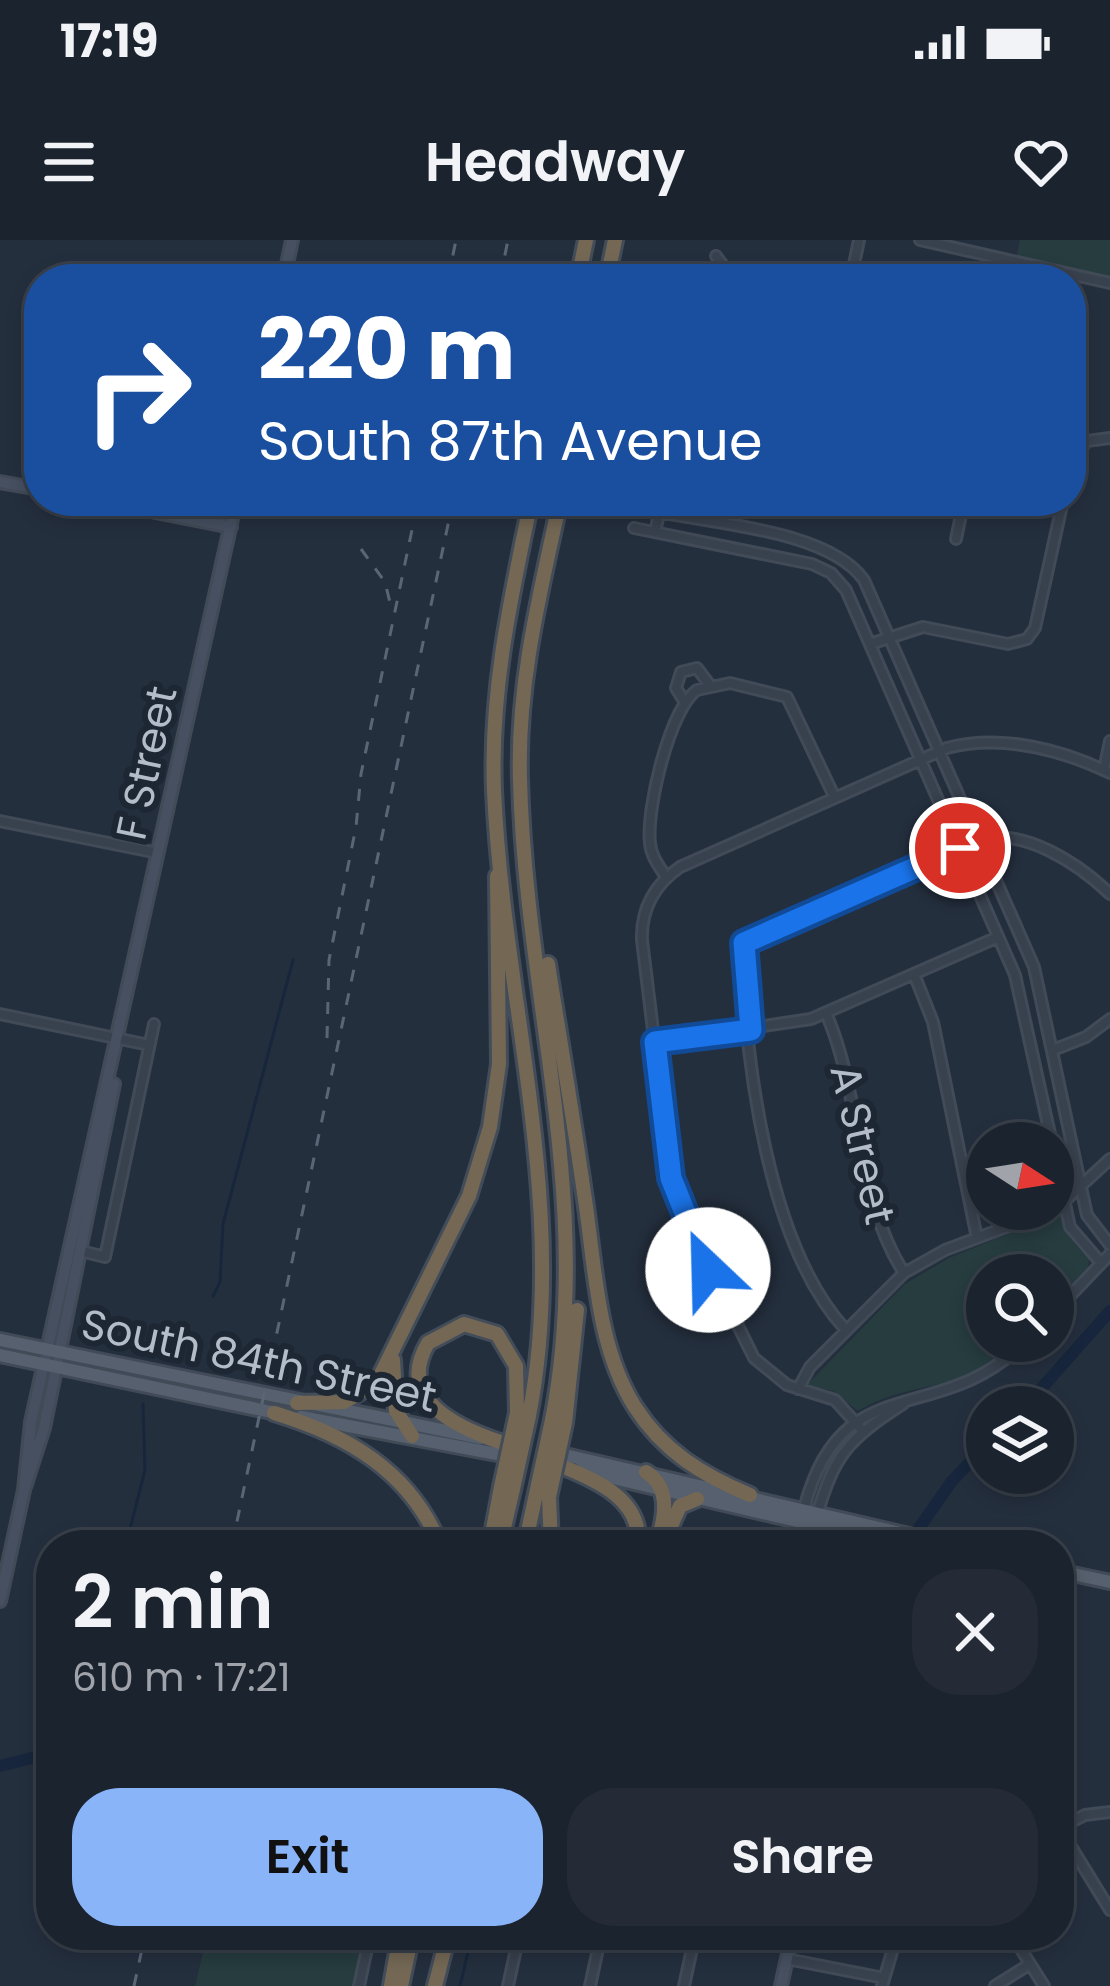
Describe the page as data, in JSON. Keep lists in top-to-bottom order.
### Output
{
  "streets": {
    "main road": ["South 84th Street"],
    "street": ["F Street", "A Street"]
  },
  "crossings": [
    ["F Street", "South 84th Street"]
  ],
  "north": "right",
  "page": {
    "status": "17:19",
    "header": "Headway",
    "turn": ["220 m", "South 87th Avenue"],
    "heading": ["2 min", "610 m · 17:21"],
    "buttons": ["Exit", "Share"]
  }
}
